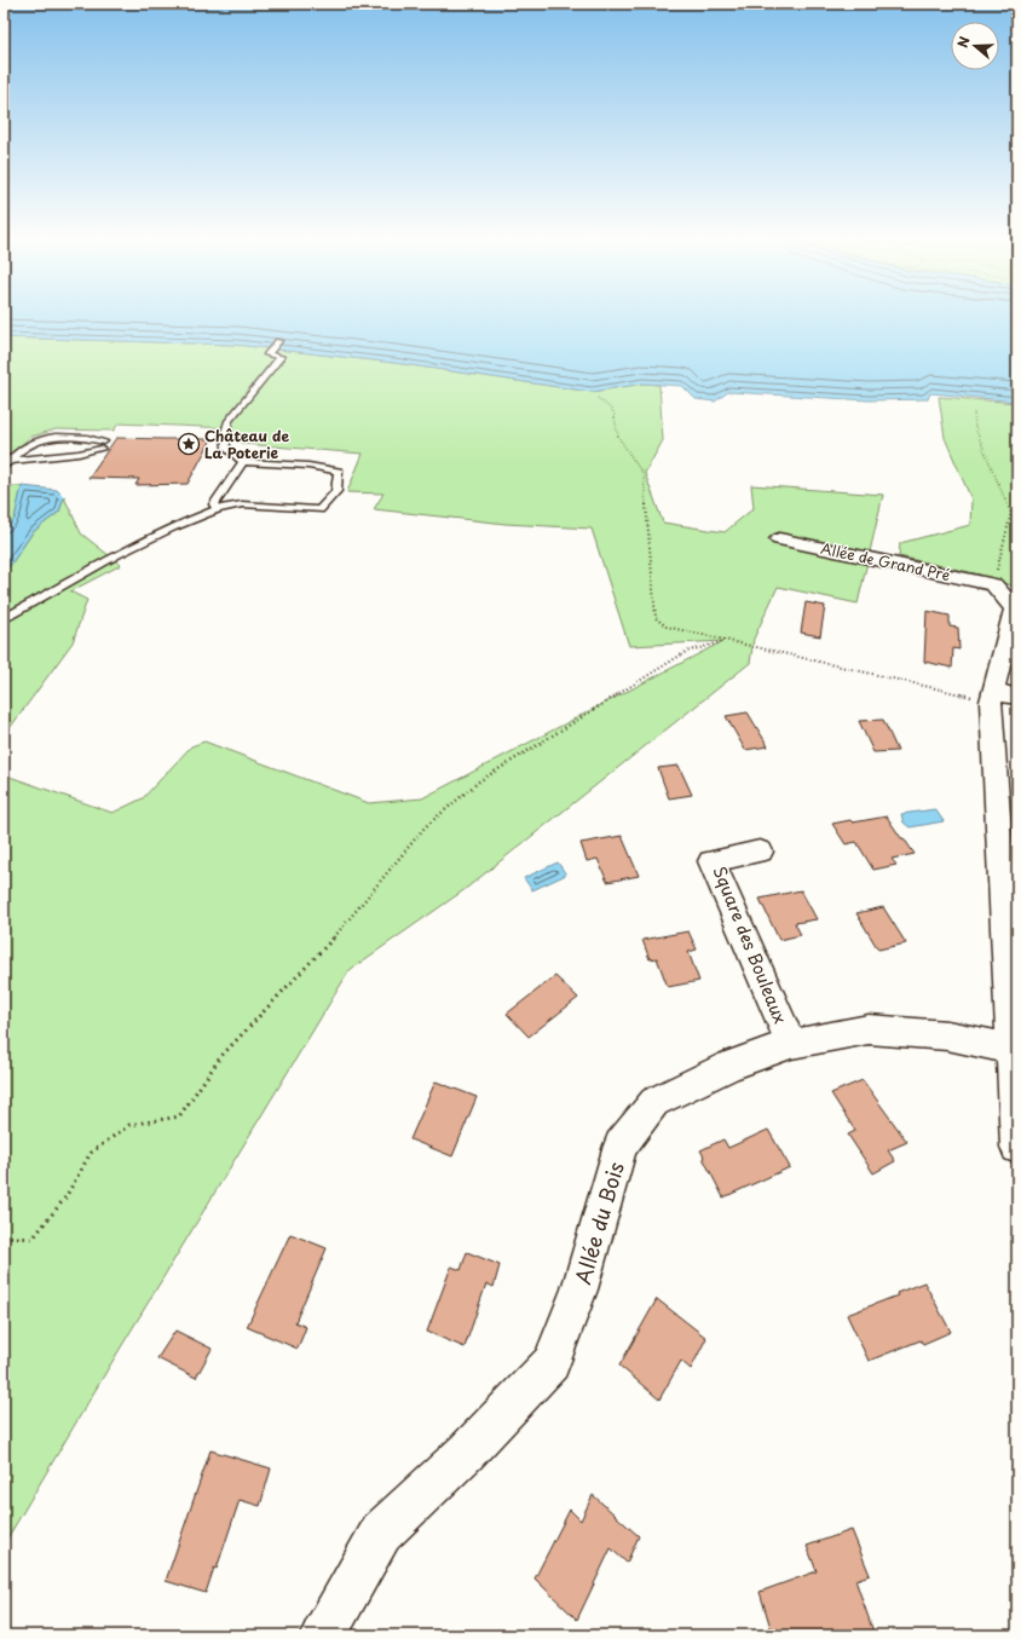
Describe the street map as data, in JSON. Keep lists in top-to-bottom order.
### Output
{
  "streets": {
    "street": ["Allée de Grand Pré", "Square des Bouleaux", "Allée du Bois"]
  },
  "crossings": [
    ["Square des Bouleaux", "Allée du Bois"]
  ],
  "places": {
    "place": ["Château de La Poterie"]
  },
  "north": "left"
}
